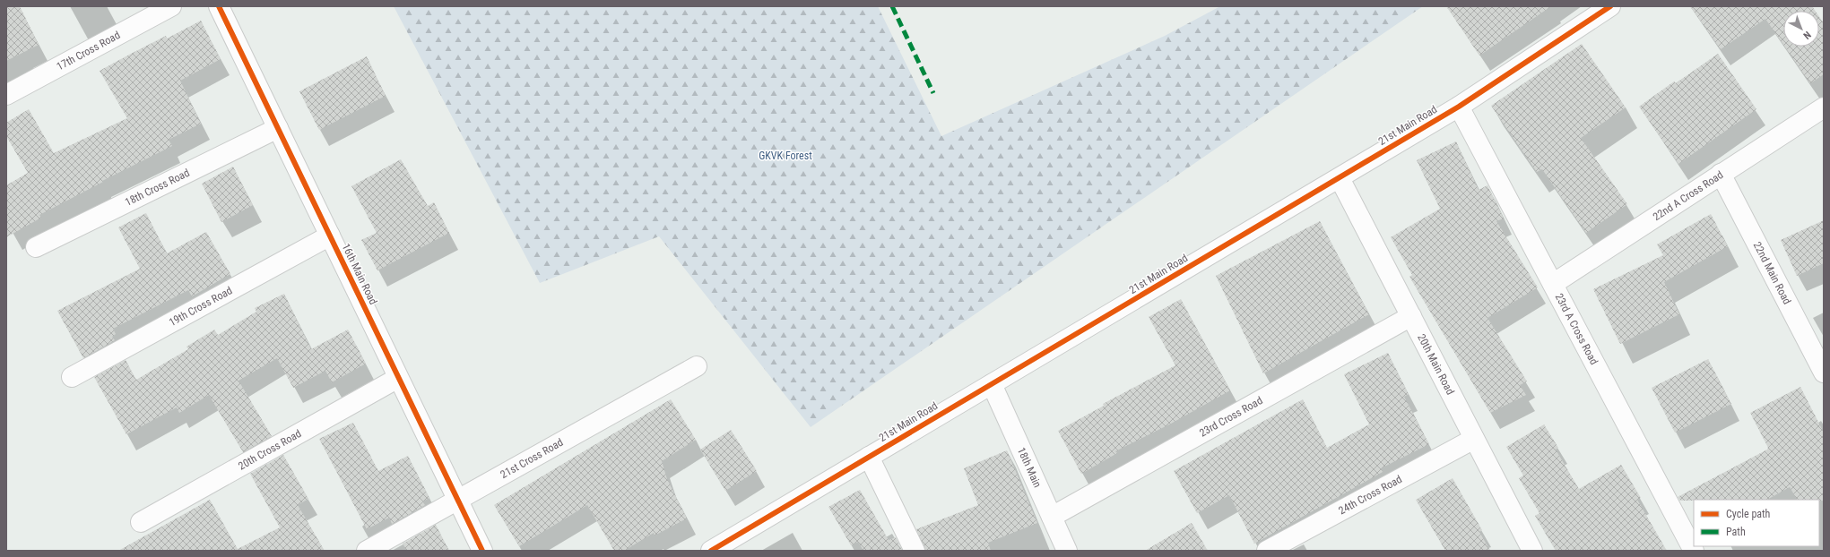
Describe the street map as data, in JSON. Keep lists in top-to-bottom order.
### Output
{
  "streets": {
    "street": [
      "17th Cross Road",
      "21st Main Road",
      "18th Cross Road",
      "22nd A Cross Road",
      "22nd Main Road",
      "16th Main Road",
      "19th Cross Road",
      "23rd A Cross Road",
      "20th Main Road",
      "23rd Cross Road",
      "20th Cross Road",
      "21st Cross Road",
      "18th Main",
      "24th Cross Road"
    ]
  },
  "crossings": [
    ["21st Main Road", "23rd A Cross Road"],
    ["21st Main Road", "20th Main Road"],
    ["21st Main Road", "18th Main"],
    ["18th Cross Road", "16th Main Road"],
    ["22nd A Cross Road", "22nd Main Road"],
    ["22nd A Cross Road", "23rd A Cross Road"],
    ["16th Main Road", "19th Cross Road"],
    ["16th Main Road", "20th Cross Road"],
    ["16th Main Road", "21st Cross Road"],
    ["20th Main Road", "23rd Cross Road"],
    ["20th Main Road", "24th Cross Road"],
    ["23rd Cross Road", "18th Main"]
  ],
  "parks": ["GKVK Forest"],
  "legend": ["Cycle path", "Path"],
  "north": "bottom right"
}
